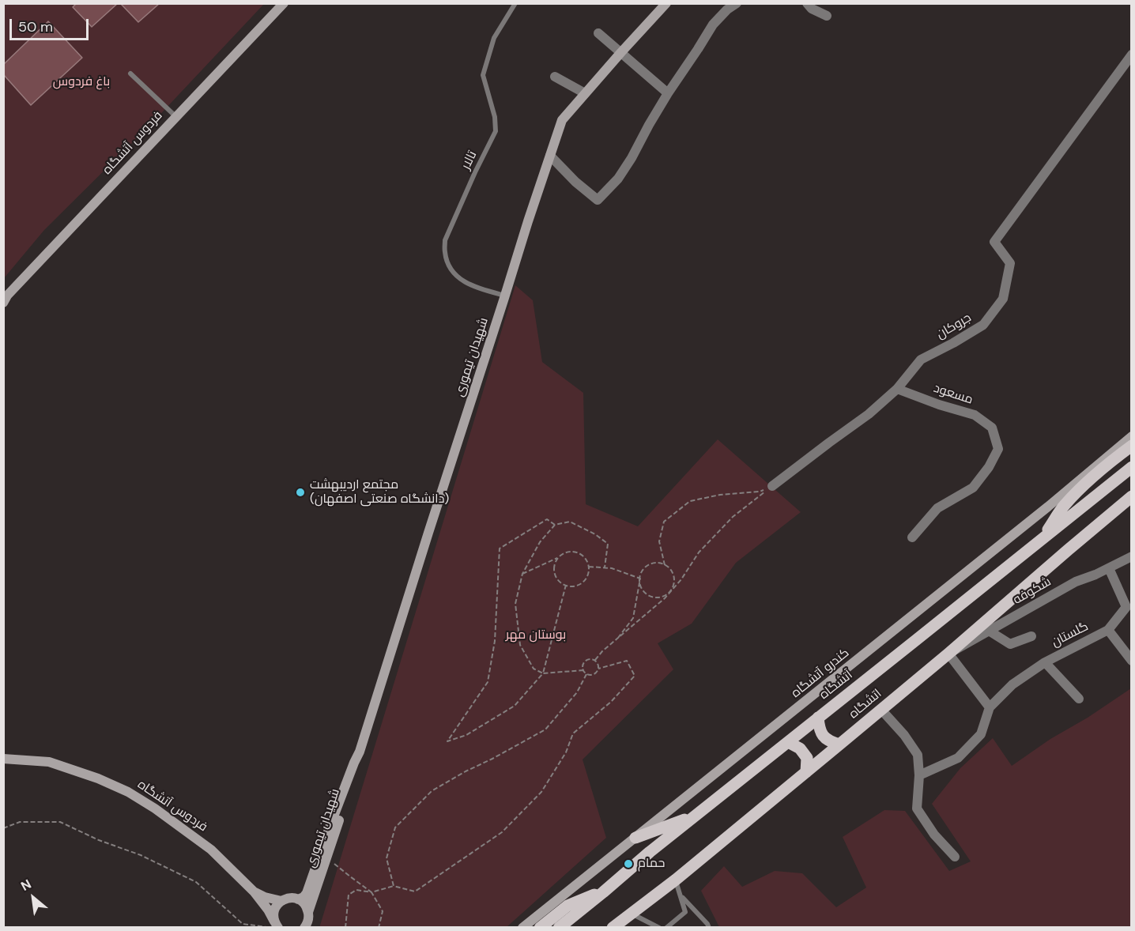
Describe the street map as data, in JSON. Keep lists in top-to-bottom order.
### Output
{
  "streets": {
    "main road": [
      "فردوس آتشگاه",
      "شهیدان تیموری",
      "کندرو آتشگاه",
      "آتشگاه",
      "اتشگاه"
    ],
    "street": [
      "جروکان",
      "مسعود",
      "شکوفه",
      "گلستان"
    ],
    "lane": ["تالار"]
  },
  "crossings": [
    ["تالار", "شهیدان تیموری"],
    ["جروکان", "مسعود"],
    ["شکوفه", "گلستان"],
    ["شکوفه", "اتشگاه"]
  ],
  "parks": ["باغ فردوس", "بوستان مهر"],
  "places": ["مجتمع اردیبهشت (دانشگاه صنعتی اصفهان)", "حمام"],
  "scale_bar": "50 m",
  "north": "top left"
}
